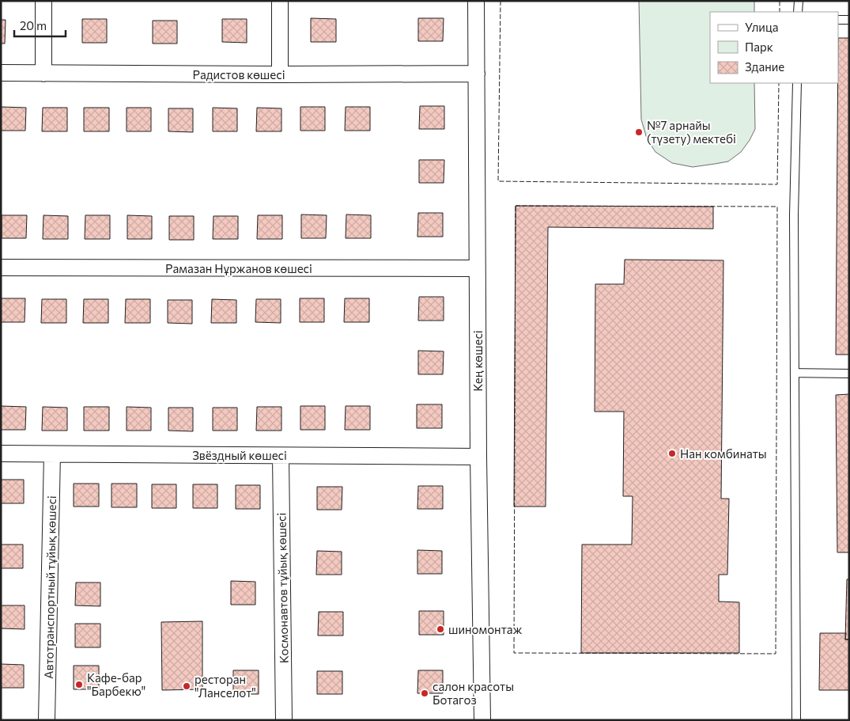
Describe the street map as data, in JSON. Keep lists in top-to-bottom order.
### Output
{
  "streets": {
    "street": [
      "Радистов көшесі",
      "Рамазан Нұржанов көшесі",
      "Кең көшесі",
      "Звёздный көшесі",
      "Автотранспортный тұйық көшесі",
      "Космонавтов тұйық көшесі"
    ]
  },
  "crossings": [
    ["Радистов көшесі", "Кең көшесі"],
    ["Рамазан Нұржанов көшесі", "Кең көшесі"],
    ["Кең көшесі", "Звёздный көшесі"],
    ["Звёздный көшесі", "Автотранспортный тұйық көшесі"],
    ["Звёздный көшесі", "Космонавтов тұйық көшесі"]
  ],
  "places": [
    "№7 арнайы (түзету) мектебі",
    "Нан комбинаты",
    "шиномонтаж",
    "Кафе-бар \"Барбекю\"",
    "ресторан \"Ланселот\"",
    "салон красоты Ботагоз"
  ],
  "legend": ["Улица", "Парк", "Здание"],
  "scale_bar": "20 m"
}
